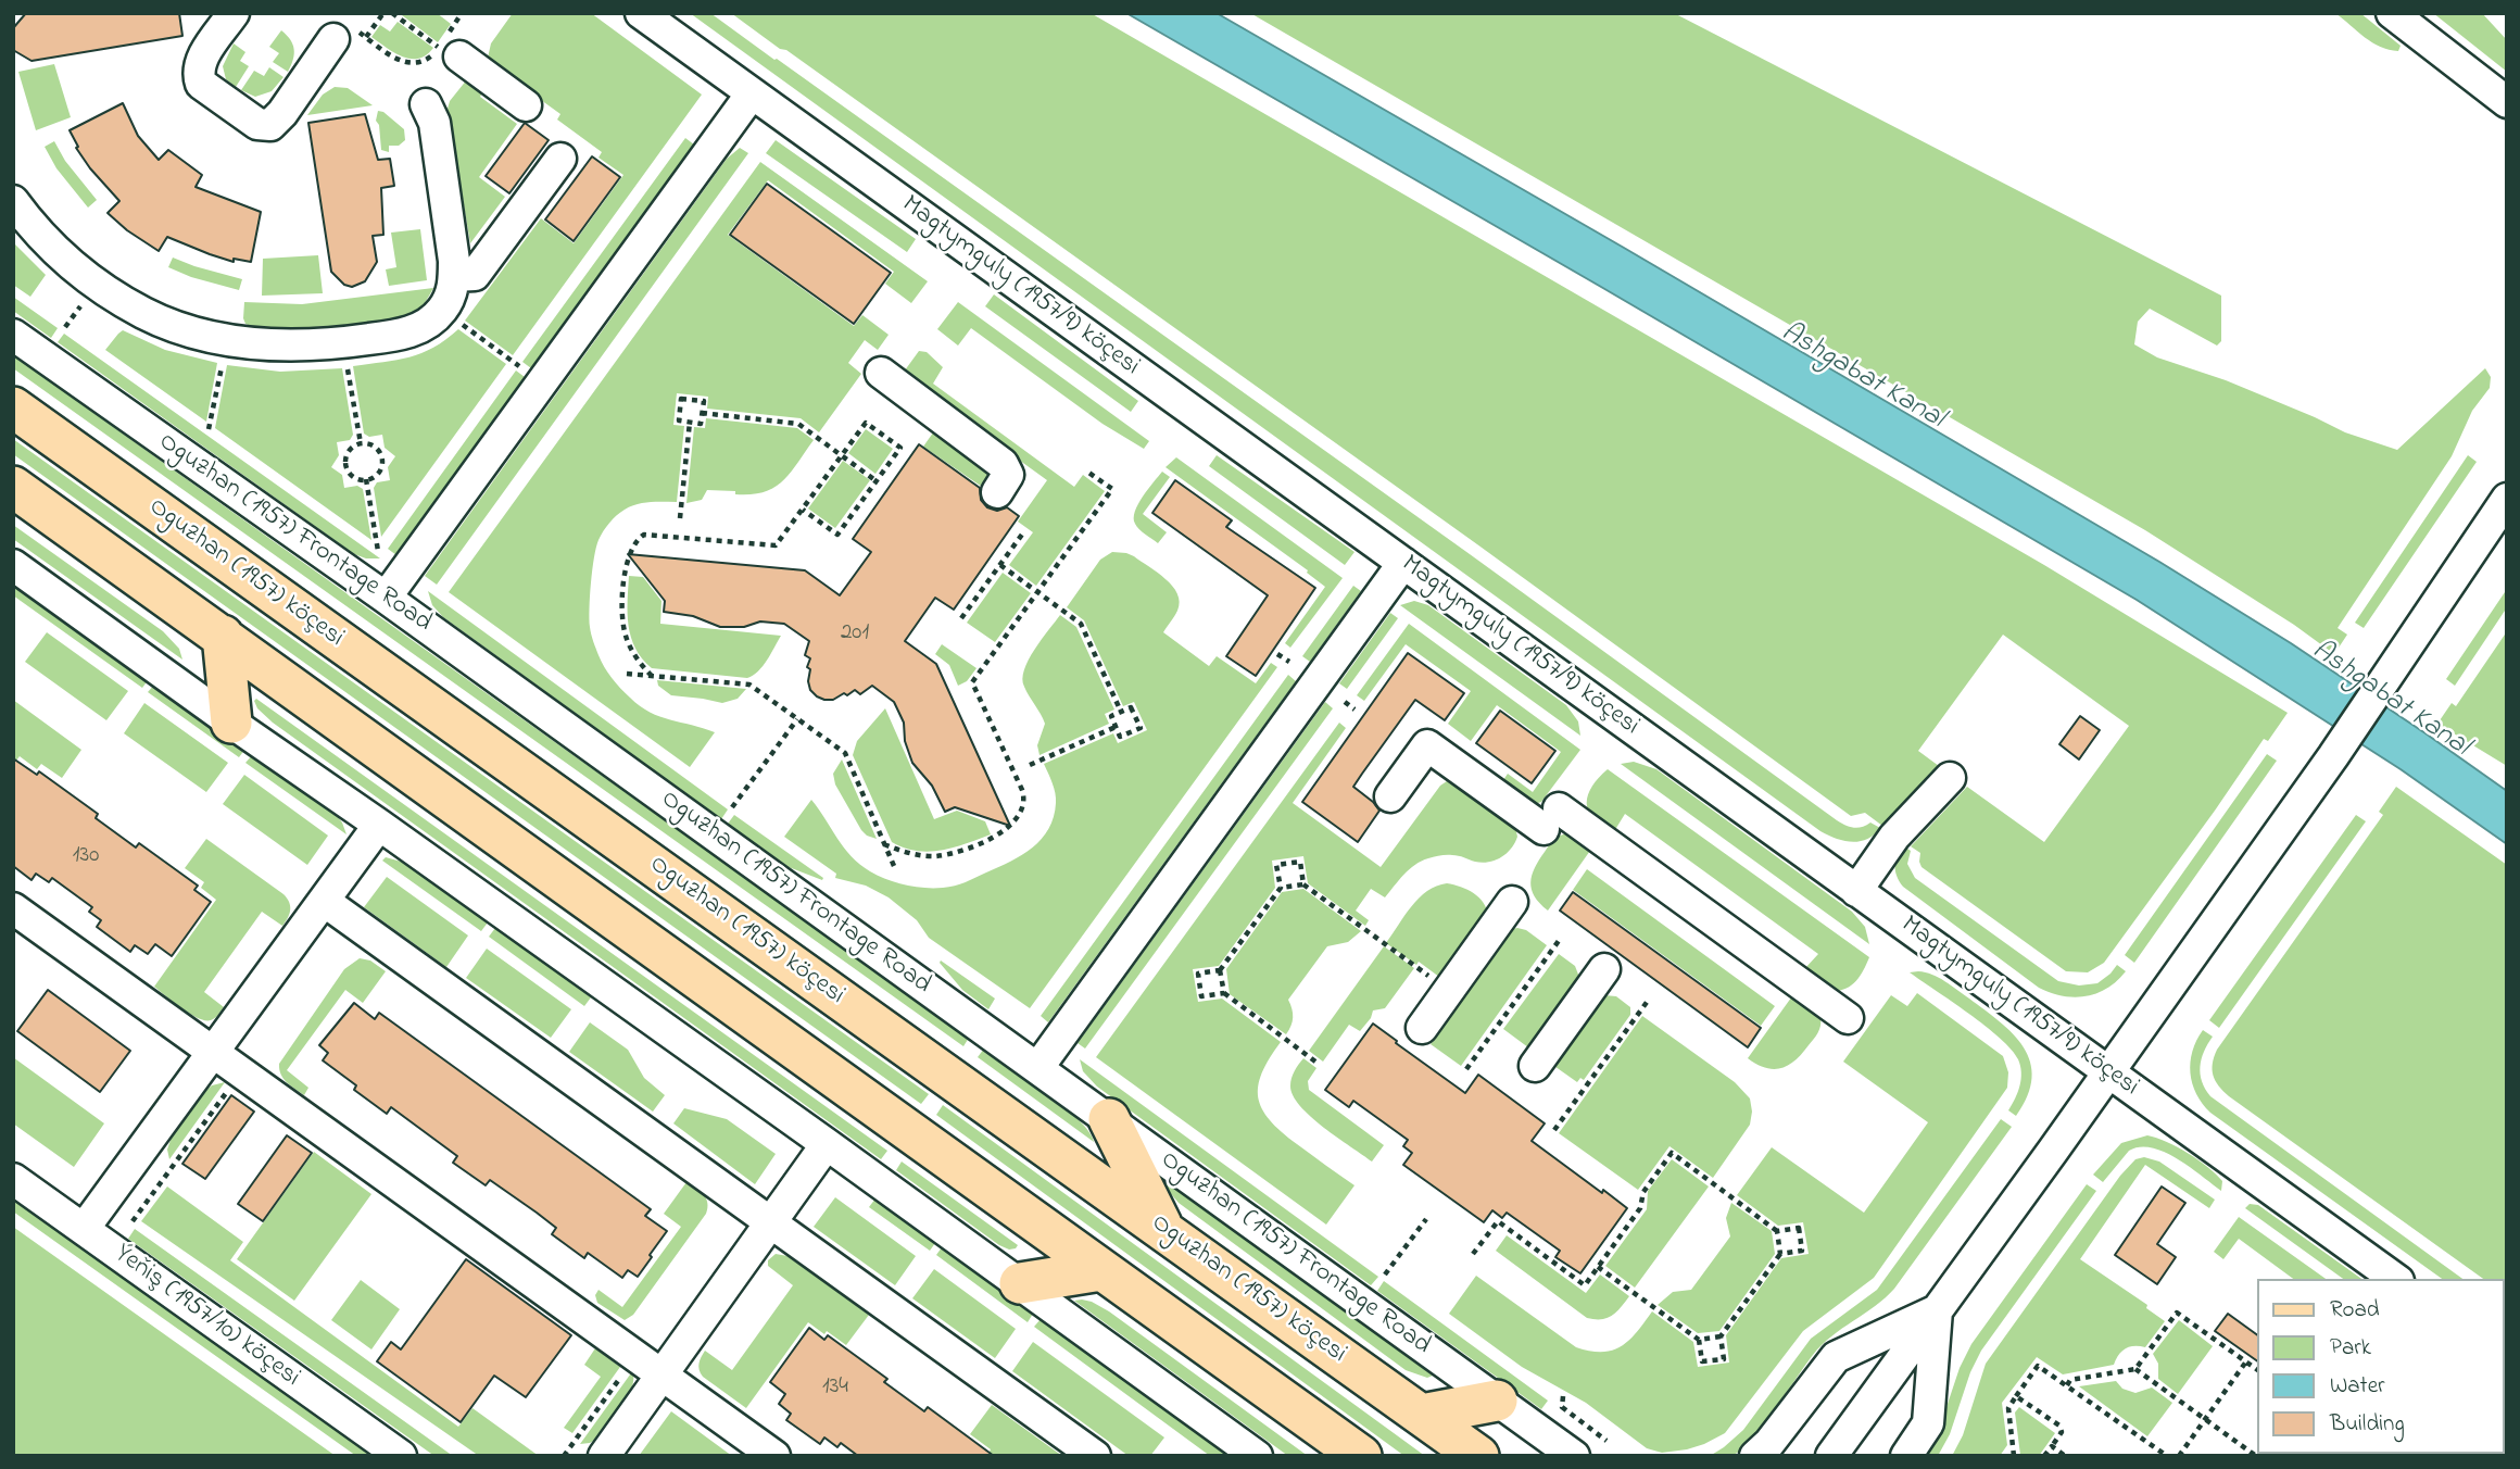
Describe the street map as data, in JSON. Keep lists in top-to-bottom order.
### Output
{
  "streets": {
    "main road": ["Oguzhan (1957) köçesi"],
    "street": ["Magtymguly (1957/9) köçesi", "Oguzhan (1957) Frontage Road", "Ýeňiş (1957/10) köçesi"]
  },
  "water": ["Ashgabat Kanal"],
  "house_numbers": ["201", "130", "134"],
  "legend": [
    "Road",
    "Park",
    "Water",
    "Building"
  ]
}
